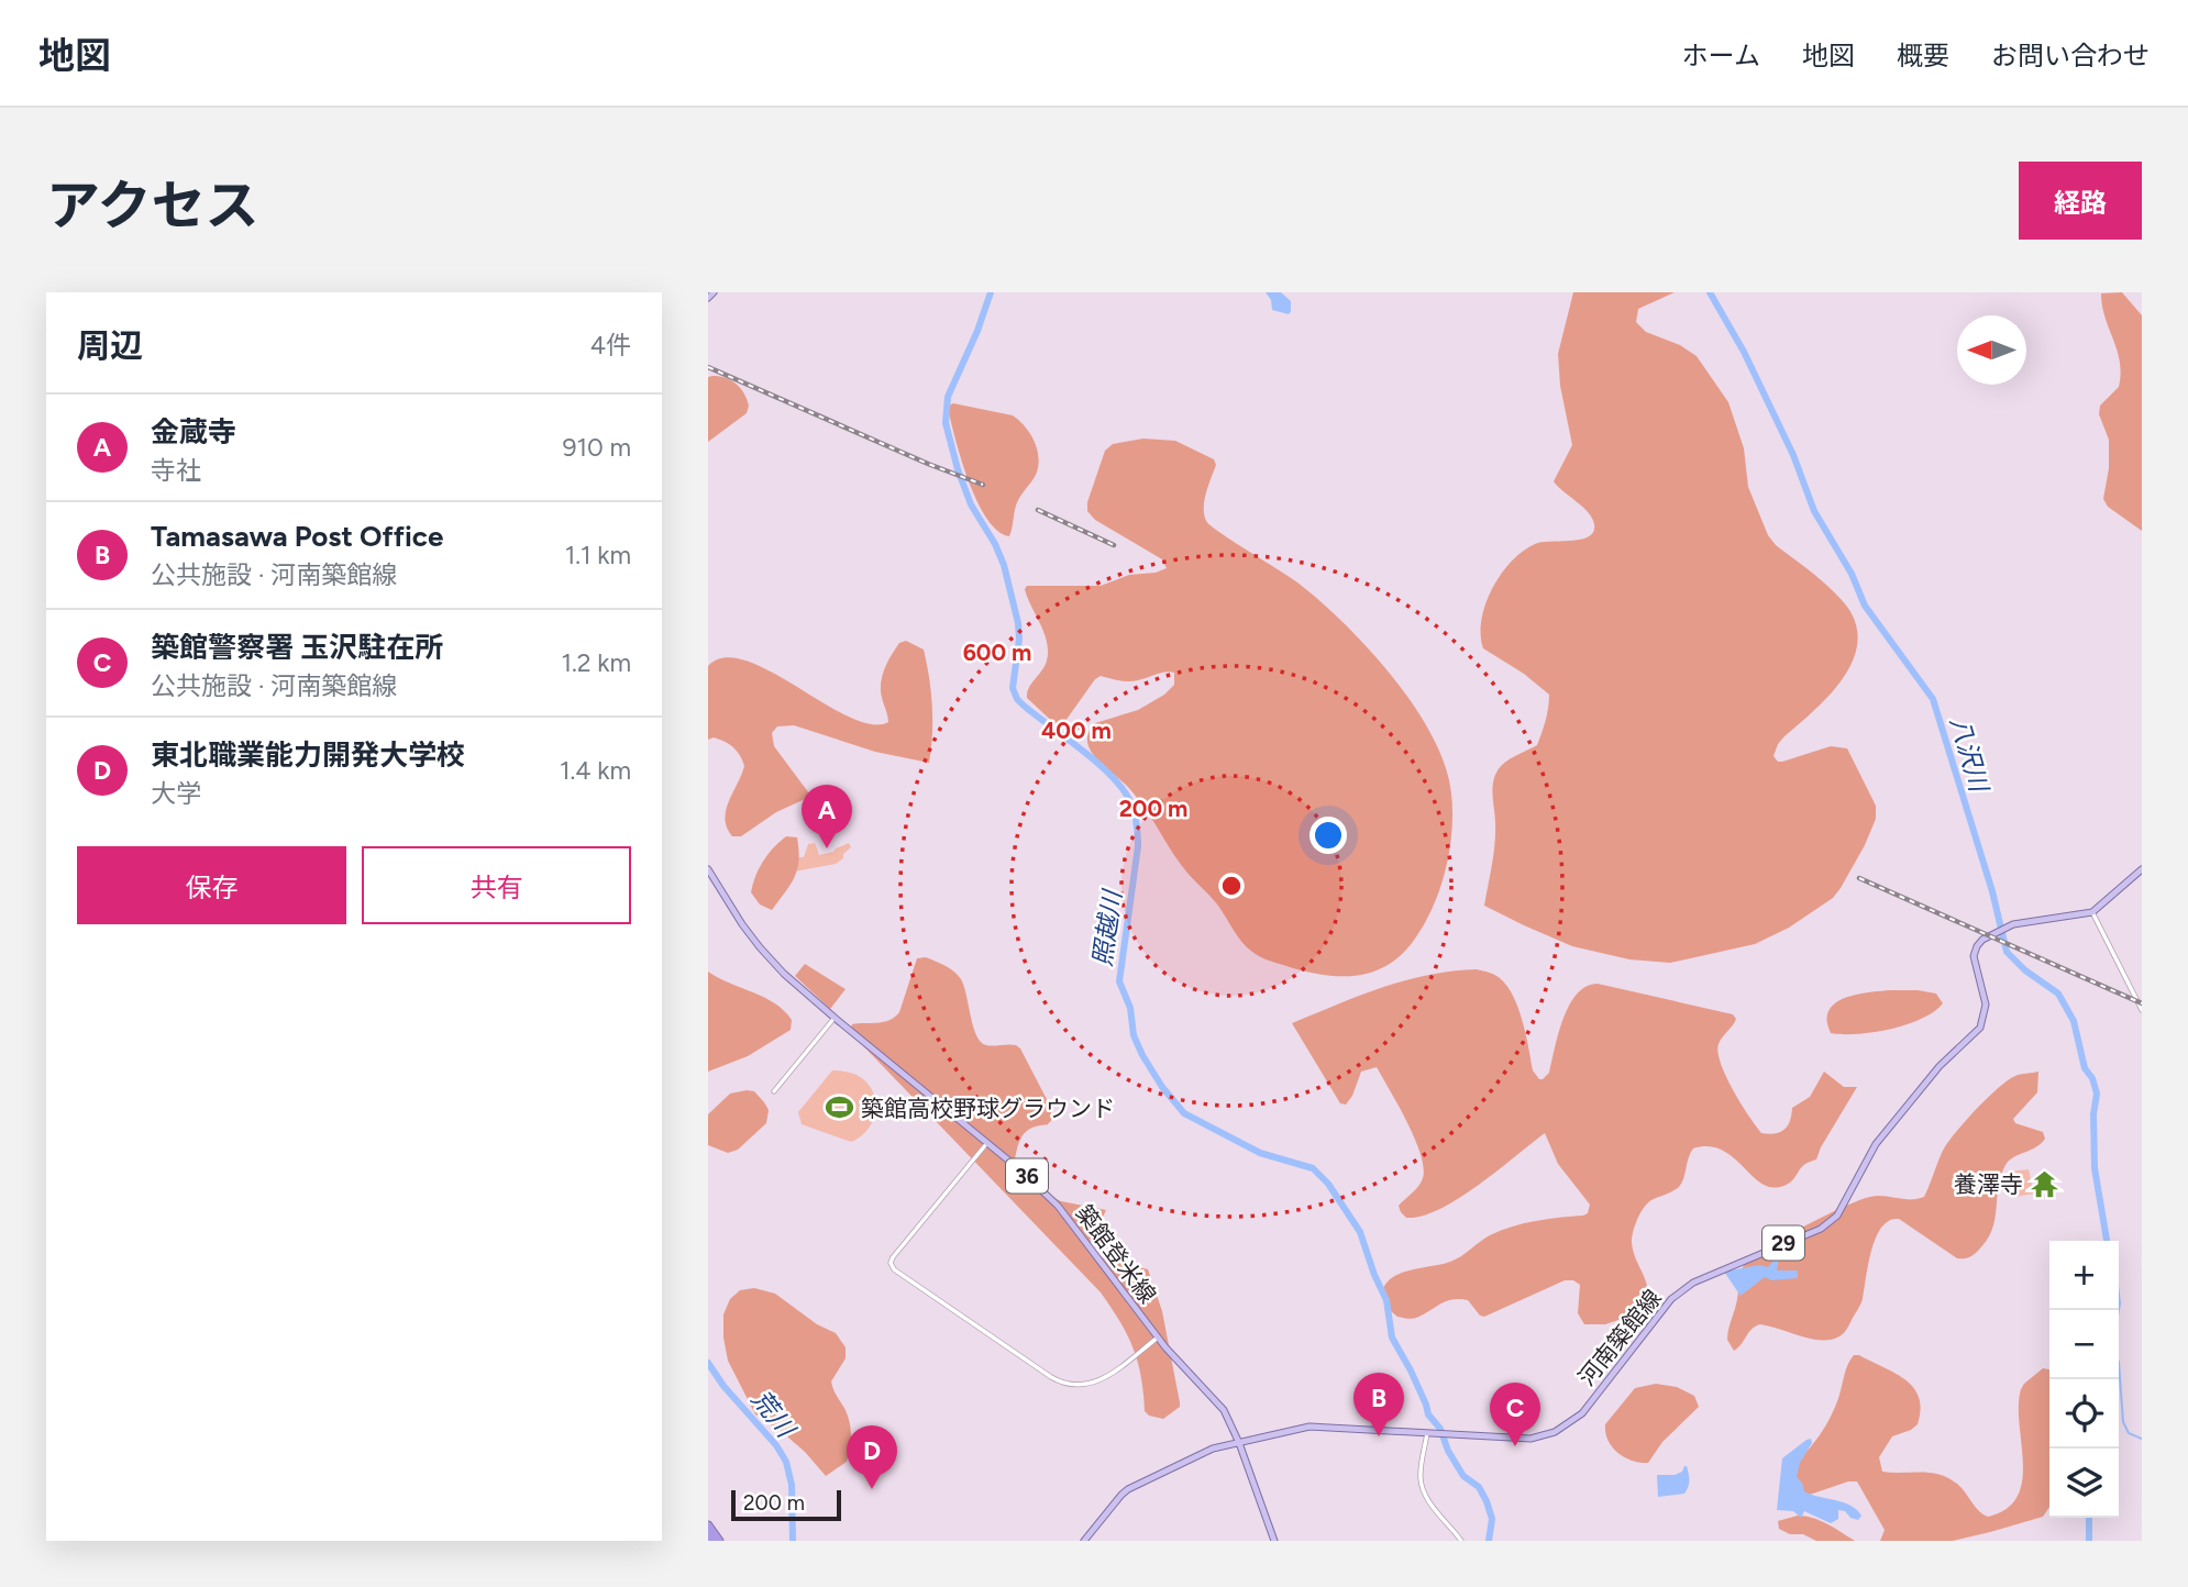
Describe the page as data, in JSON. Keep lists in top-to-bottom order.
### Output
{
  "streets": {
    "main road": [
      "36",
      "29",
      "築館登米線",
      "河南築館線"
    ]
  },
  "crossings": [
    ["築館登米線", "河南築館線"]
  ],
  "water": ["八沢川", "照越川", "荒川"],
  "places": {
    "sports": ["築館高校野球グラウンド"],
    "temple": ["養澤寺"]
  },
  "scale_bar": "200 m",
  "north": "left",
  "page": {
    "header": "地図",
    "nav": [
      "ホーム",
      "地図",
      "概要",
      "お問い合わせ"
    ],
    "title": "アクセス",
    "buttons": [
      "経路",
      ["保存", "共有"]
    ],
    "heading": ["周辺", "4件"],
    "list": [
      {
        "mark": "A",
        "name": "金蔵寺",
        "note": "寺社",
        "value": "910 m"
      },
      {
        "mark": "B",
        "name": "Tamasawa Post Office",
        "note": "公共施設 · 河南築館線",
        "value": "1.1 km"
      },
      {
        "mark": "C",
        "name": "築館警察署 玉沢駐在所",
        "note": "公共施設 · 河南築館線",
        "value": "1.2 km"
      },
      {
        "mark": "D",
        "name": "東北職業能力開発大学校",
        "note": "大学",
        "value": "1.4 km"
      }
    ],
    "pins": [
      "A",
      "B",
      "C",
      "D"
    ],
    "map_buttons": ["+", "−"],
    "scale": "200 m"
  },
  "rings": ["600 m", "400 m", "200 m"]
}
